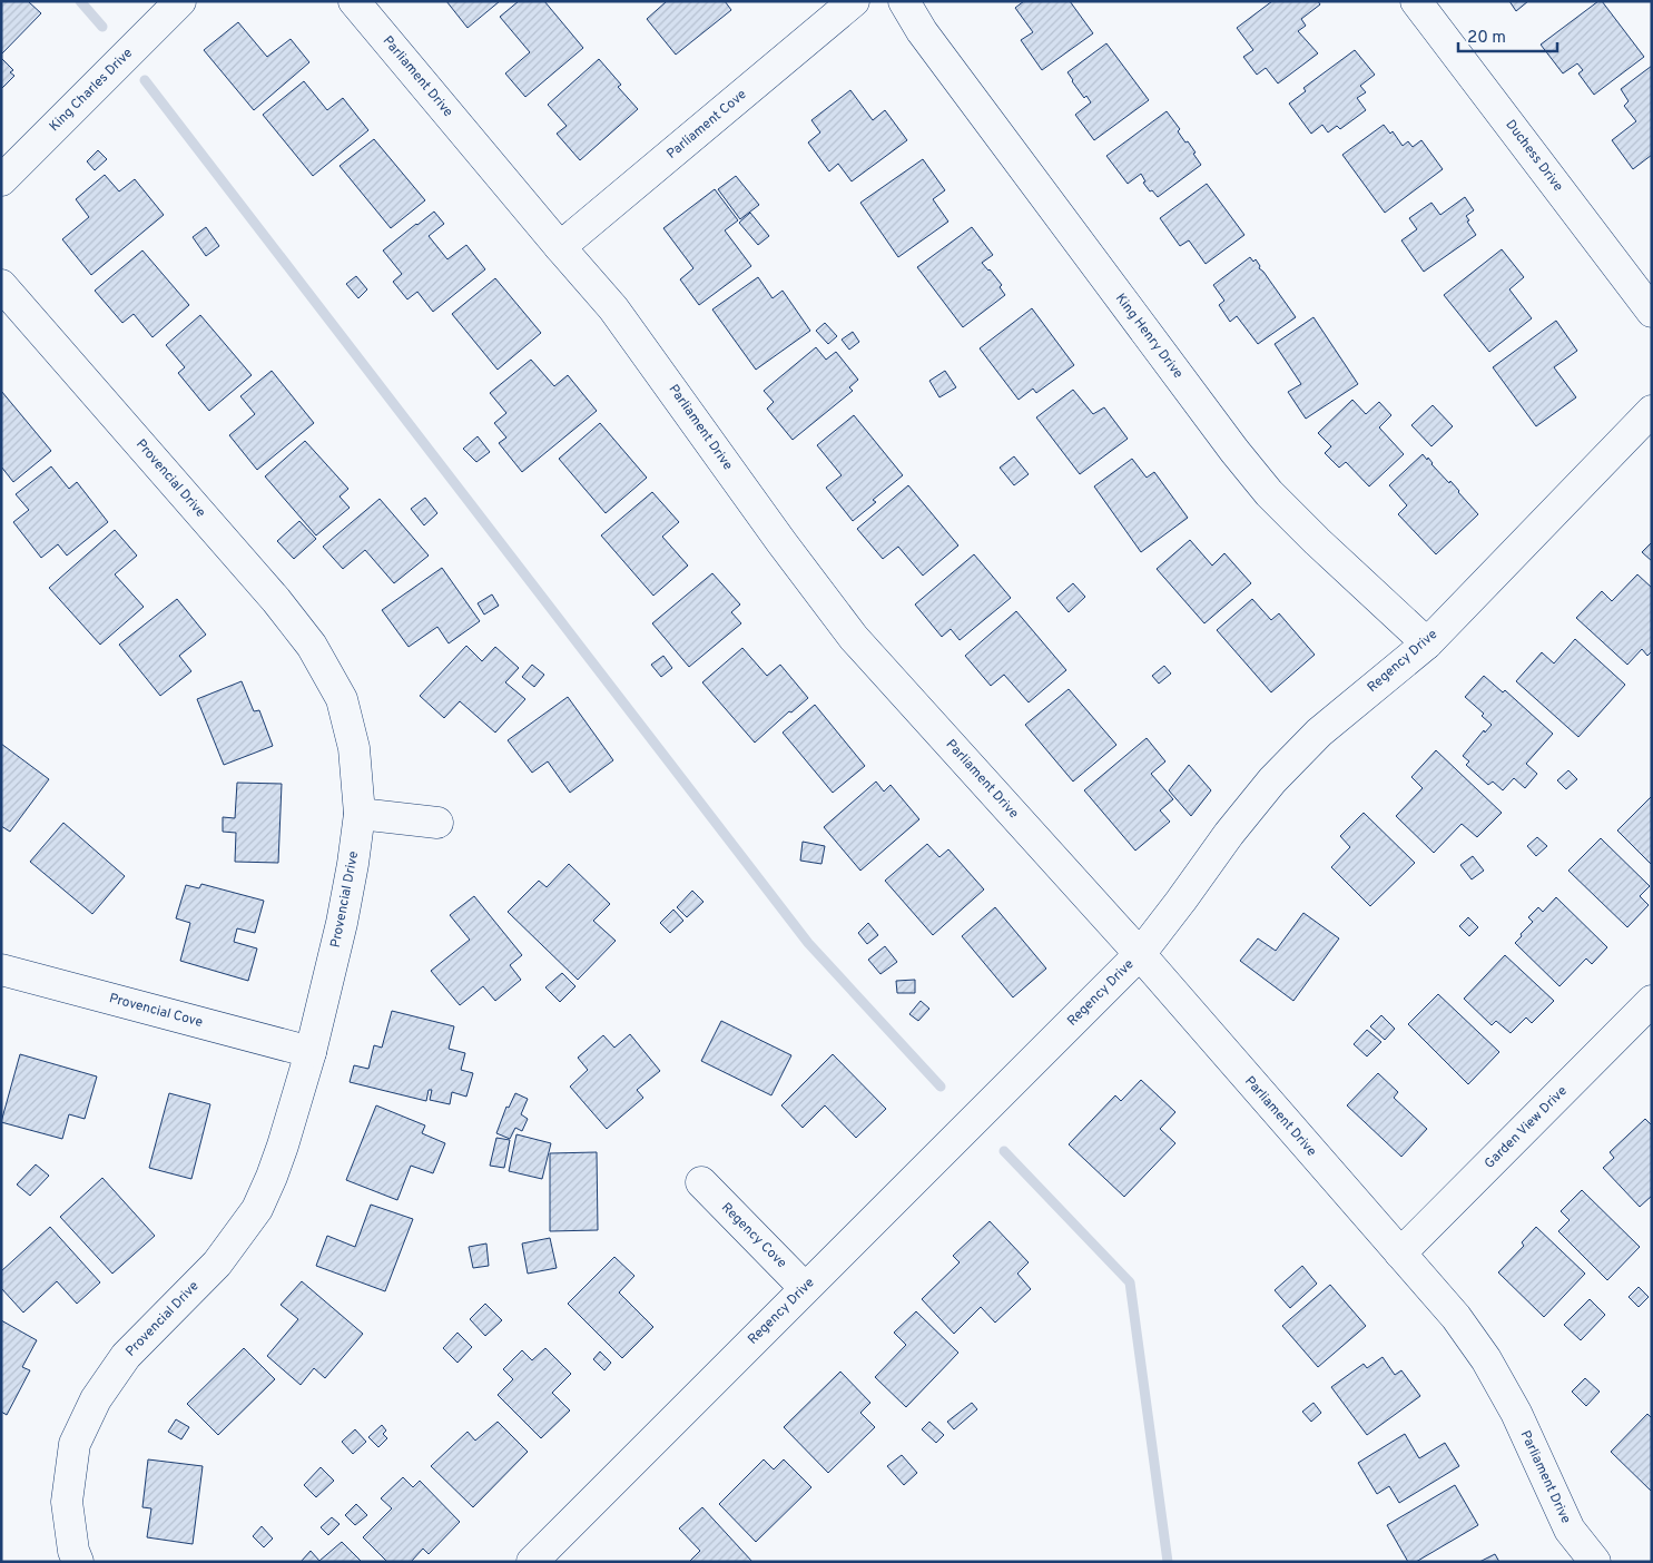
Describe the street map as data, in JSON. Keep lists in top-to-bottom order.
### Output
{
  "streets": {
    "street": [
      "Parliament Drive",
      "King Charles Drive",
      "Parliament Cove",
      "Duchess Drive",
      "King Henry Drive",
      "Provencial Drive",
      "Regency Drive",
      "Provencial Cove",
      "Garden View Drive",
      "Regency Cove"
    ]
  },
  "crossings": [
    ["Parliament Drive", "Parliament Cove"],
    ["Parliament Drive", "Regency Drive"],
    ["Parliament Drive", "Garden View Drive"],
    ["King Henry Drive", "Regency Drive"],
    ["Provencial Drive", "Provencial Cove"],
    ["Regency Drive", "Regency Cove"]
  ],
  "scale_bar": "20 m"
}
